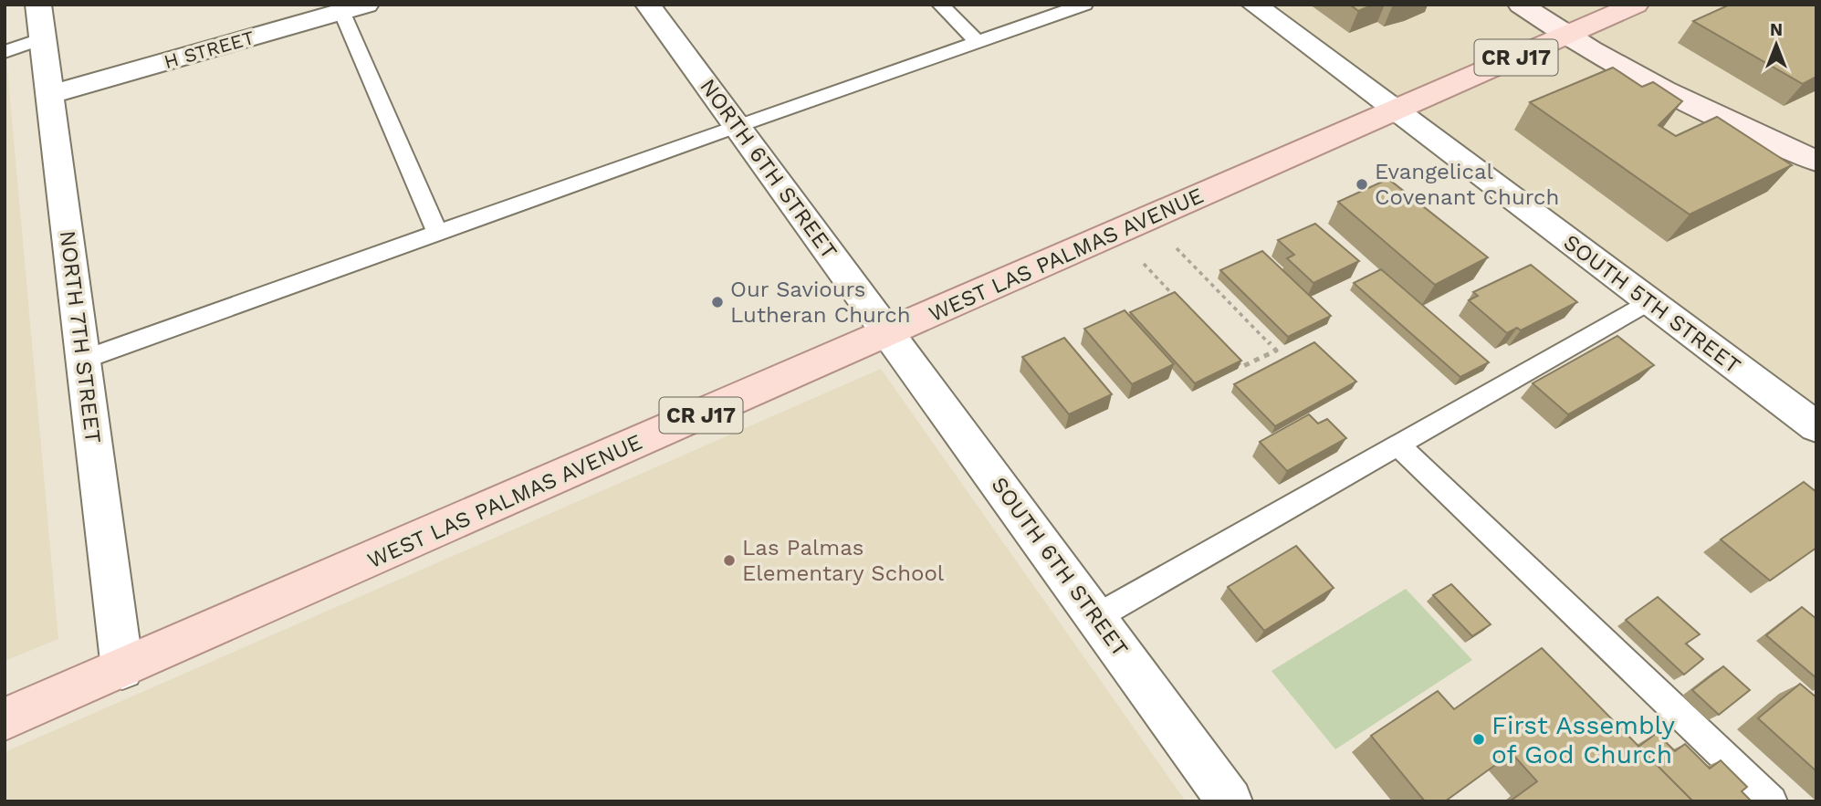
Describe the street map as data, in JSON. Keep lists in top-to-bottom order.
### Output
{
  "streets": {
    "main road": ["CR J17", "WEST LAS PALMAS AVENUE"],
    "street": [
      "H STREET",
      "NORTH 6TH STREET",
      "SOUTH 5TH STREET",
      "NORTH 7TH STREET",
      "SOUTH 6TH STREET"
    ]
  },
  "crossings": [
    ["H STREET", "NORTH 7TH STREET"],
    ["NORTH 6TH STREET", "WEST LAS PALMAS AVENUE"],
    ["NORTH 6TH STREET", "SOUTH 6TH STREET"],
    ["WEST LAS PALMAS AVENUE", "SOUTH 5TH STREET"],
    ["WEST LAS PALMAS AVENUE", "NORTH 7TH STREET"],
    ["WEST LAS PALMAS AVENUE", "SOUTH 6TH STREET"]
  ],
  "places": [
    "Evangelical Covenant Church",
    "Our Saviours Lutheran Church",
    "Las Palmas Elementary School",
    "First Assembly of God Church"
  ],
  "north": "top"
}
